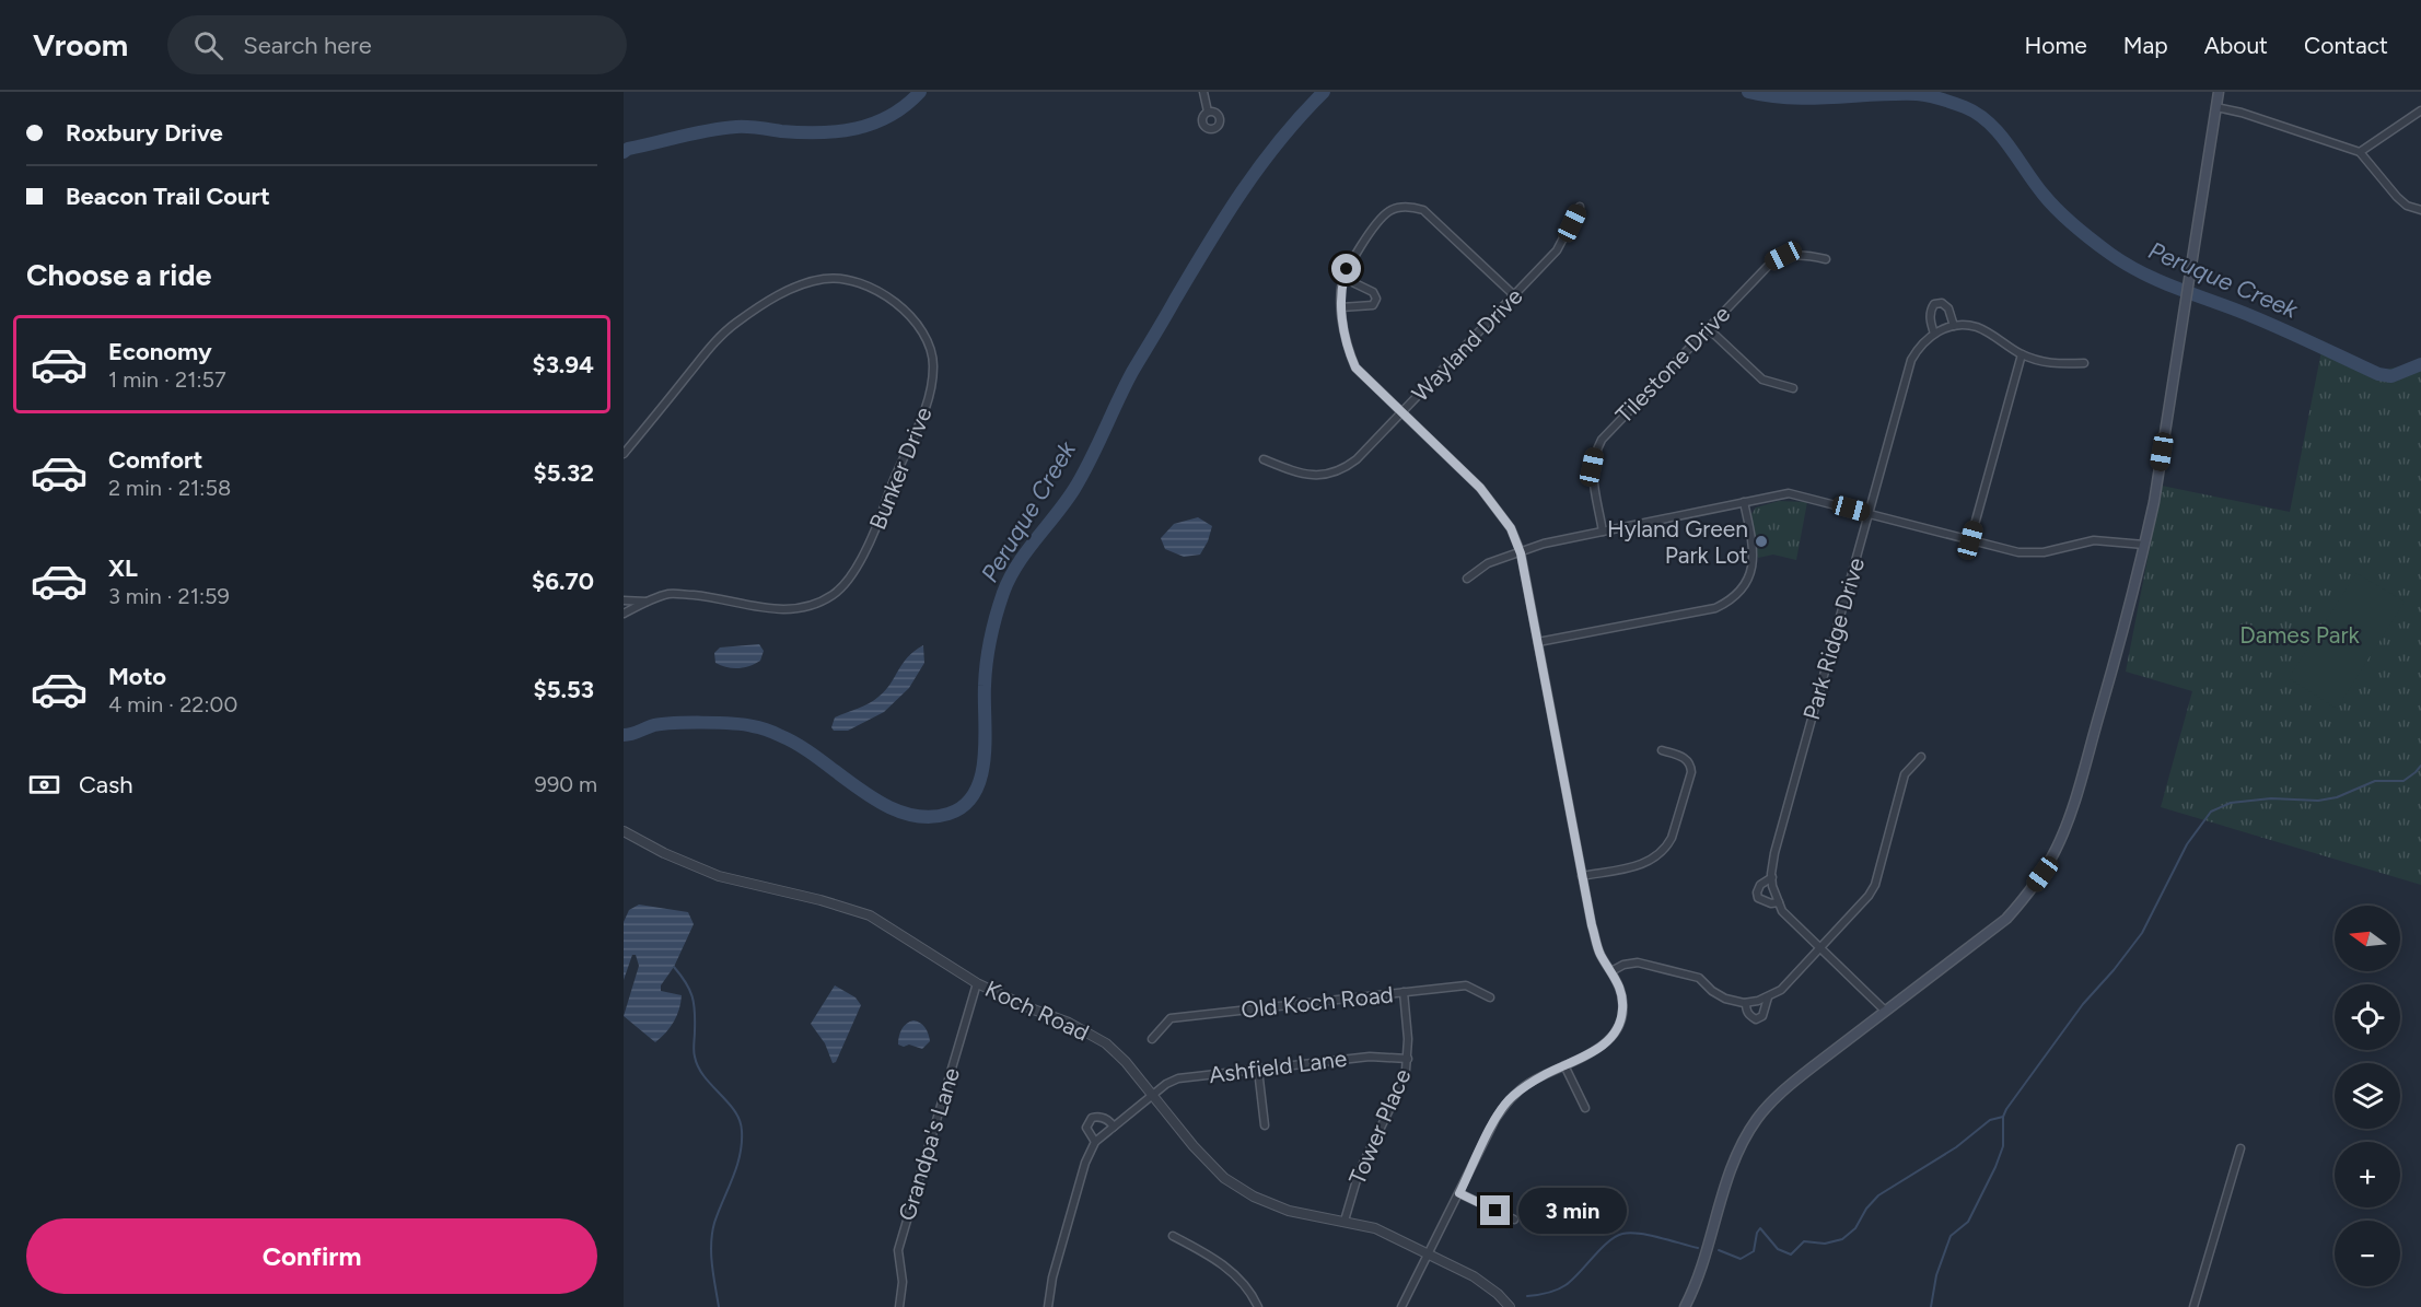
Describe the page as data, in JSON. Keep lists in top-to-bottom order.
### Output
{
  "streets": {
    "street": [
      "Wayland Drive",
      "Tilestone Drive",
      "Bunker Drive",
      "Park Ridge Drive",
      "Old Koch Road",
      "Koch Road",
      "Ashfield Lane",
      "Tower Place",
      "Grandpa's Lane"
    ]
  },
  "crossings": [
    ["Old Koch Road", "Tower Place"],
    ["Koch Road", "Ashfield Lane"],
    ["Koch Road", "Tower Place"],
    ["Koch Road", "Grandpa's Lane"],
    ["Ashfield Lane", "Tower Place"]
  ],
  "water": ["Peruque Creek"],
  "parks": ["Dames Park"],
  "places": ["Hyland Green Park Lot"],
  "north": "left",
  "page": {
    "header": "Vroom",
    "search": "Search here",
    "nav": [
      "Home",
      "Map",
      "About",
      "Contact"
    ],
    "banner": ["Roxbury Drive", "Beacon Trail Court"],
    "heading": "Choose a ride",
    "list": [
      {
        "name": "Economy",
        "note": "1 min · 21:57",
        "value": "$3.94"
      },
      {
        "name": "Comfort",
        "note": "2 min · 21:58",
        "value": "$5.32"
      },
      {
        "name": "XL",
        "note": "3 min · 21:59",
        "value": "$6.70"
      },
      {
        "name": "Moto",
        "note": "4 min · 22:00",
        "value": "$5.53"
      }
    ],
    "pay": ["Cash", "990 m"],
    "map_buttons": ["+", "−"],
    "bubble": "3 min",
    "buttons": "Confirm"
  }
}
